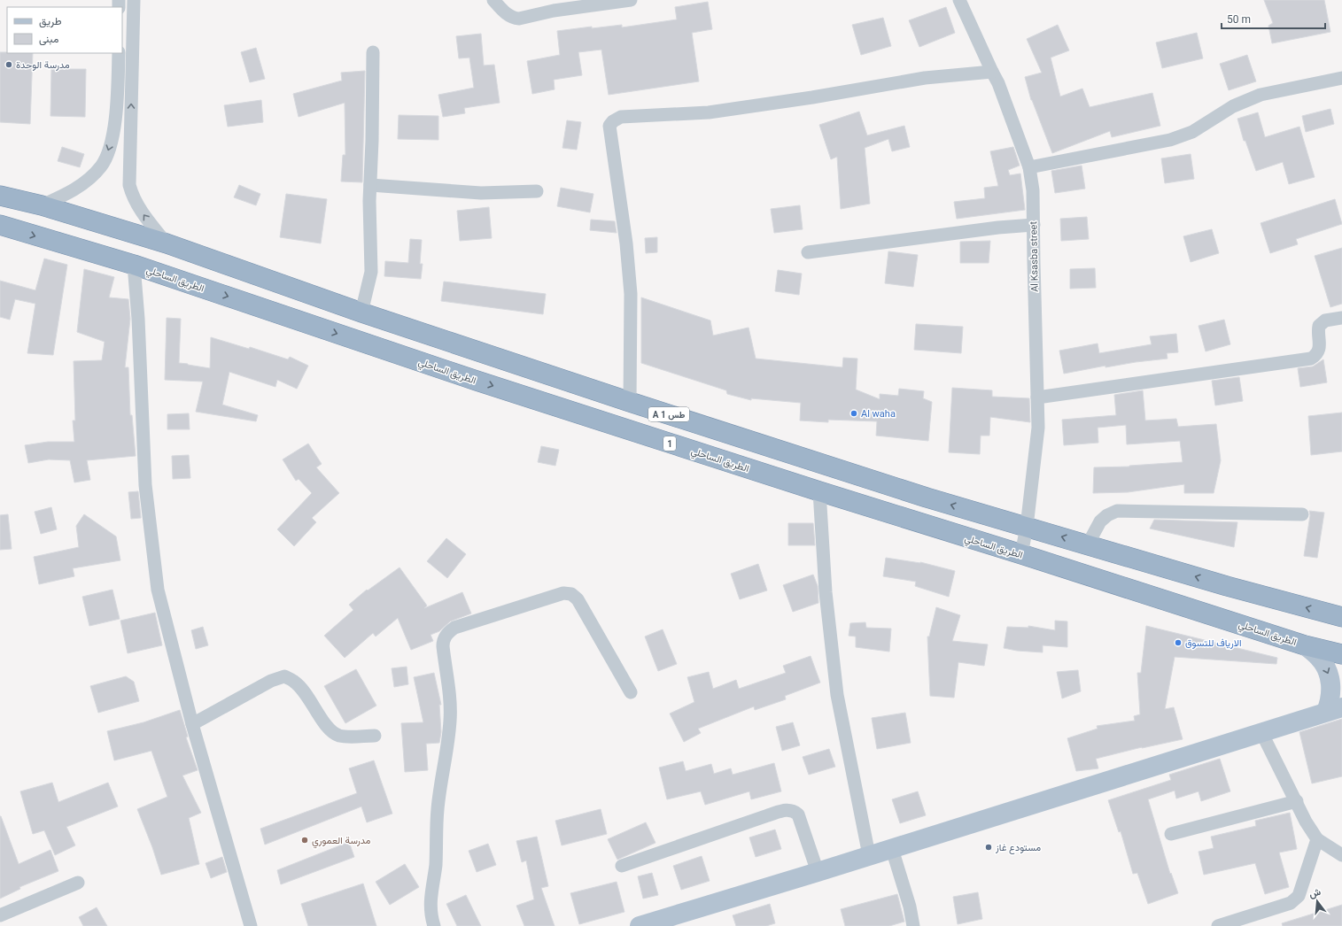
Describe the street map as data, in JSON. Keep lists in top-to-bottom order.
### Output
{
  "streets": {
    "highway": ["الطريق الساحلي", "A 1 طس", "1"],
    "street": ["Al Ksasba street"]
  },
  "crossings": [
    ["Al Ksasba street", "الطريق الساحلي"],
    ["Al Ksasba street", "A 1 طس"]
  ],
  "places": [
    "مدرسة الوحدة",
    "Al waha",
    "الارياف للتسوق",
    "مدرسة العموري",
    "مستودع غاز"
  ],
  "legend": ["طريق", "مبنى"],
  "scale_bar": "50 m",
  "north": "top"
}
